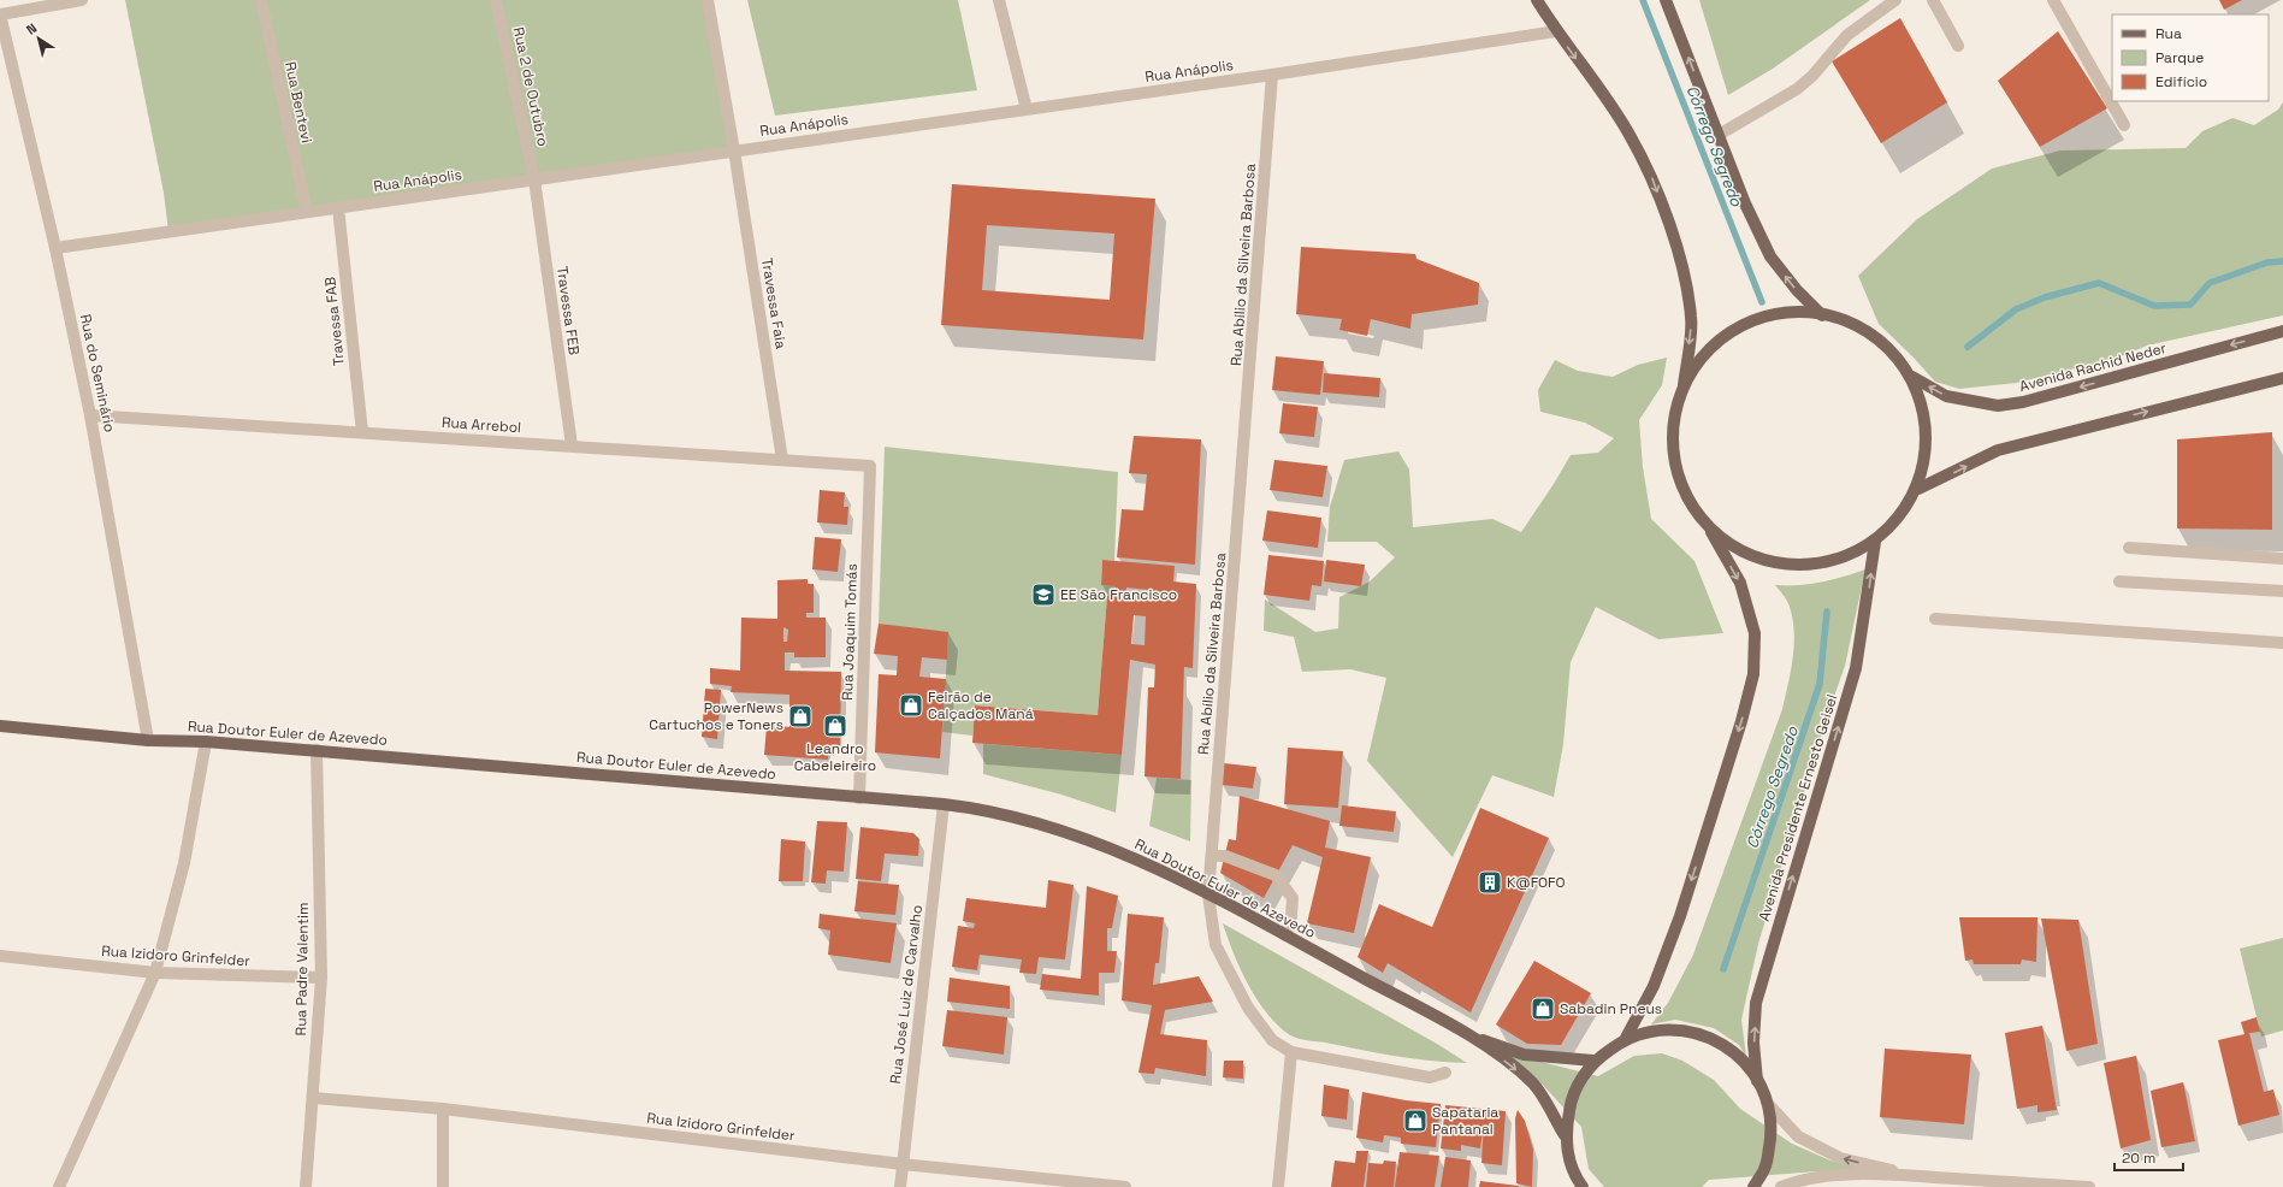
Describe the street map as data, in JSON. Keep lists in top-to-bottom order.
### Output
{
  "streets": {
    "main road": ["Avenida Rachid Neder", "Rua Doutor Euler de Azevedo", "Avenida Presidente Ernesto Geisel"],
    "street": [
      "Rua Anápolis",
      "Rua 2 de Outubro",
      "Rua Bentevi",
      "Rua Abílio da Silveira Barbosa",
      "Travessa Faia",
      "Travessa FEB",
      "Travessa FAB",
      "Rua do Seminário",
      "Rua Arrebol",
      "Rua Joaquim Tomás",
      "Rua Izidoro Grinfelder",
      "Rua Padre Valentim",
      "Rua José Luiz de Carvalho"
    ]
  },
  "crossings": [
    ["Rua Anápolis", "Rua 2 de Outubro"],
    ["Rua Anápolis", "Rua Bentevi"],
    ["Rua Anápolis", "Rua Abílio da Silveira Barbosa"],
    ["Rua Anápolis", "Travessa Faia"],
    ["Rua Anápolis", "Travessa FEB"],
    ["Rua Anápolis", "Travessa FAB"],
    ["Rua Anápolis", "Rua do Seminário"],
    ["Rua 2 de Outubro", "Travessa FEB"],
    ["Rua Abílio da Silveira Barbosa", "Rua Doutor Euler de Azevedo"],
    ["Travessa Faia", "Rua Arrebol"],
    ["Travessa FEB", "Rua Arrebol"],
    ["Travessa FAB", "Rua Arrebol"],
    ["Rua do Seminário", "Rua Arrebol"],
    ["Rua do Seminário", "Rua Doutor Euler de Azevedo"],
    ["Rua Arrebol", "Rua Joaquim Tomás"],
    ["Rua Joaquim Tomás", "Rua Doutor Euler de Azevedo"],
    ["Rua Doutor Euler de Azevedo", "Rua Padre Valentim"],
    ["Rua Doutor Euler de Azevedo", "Rua José Luiz de Carvalho"],
    ["Rua Izidoro Grinfelder", "Rua Padre Valentim"],
    ["Rua Izidoro Grinfelder", "Rua José Luiz de Carvalho"]
  ],
  "water": ["Córrego Segredo"],
  "places": {
    "school or university": ["EE São Francisco"],
    "shop": [
      "Feirão de Calçados Maná",
      "PowerNews Cartuchos e Toners",
      "Leandro Cabeleireiro",
      "Sabadin Pneus",
      "Sapataria Pantanal"
    ],
    "building": ["K@FOFO"]
  },
  "legend": ["Rua", "Parque", "Edifício"],
  "scale_bar": "20 m",
  "north": "top left"
}
